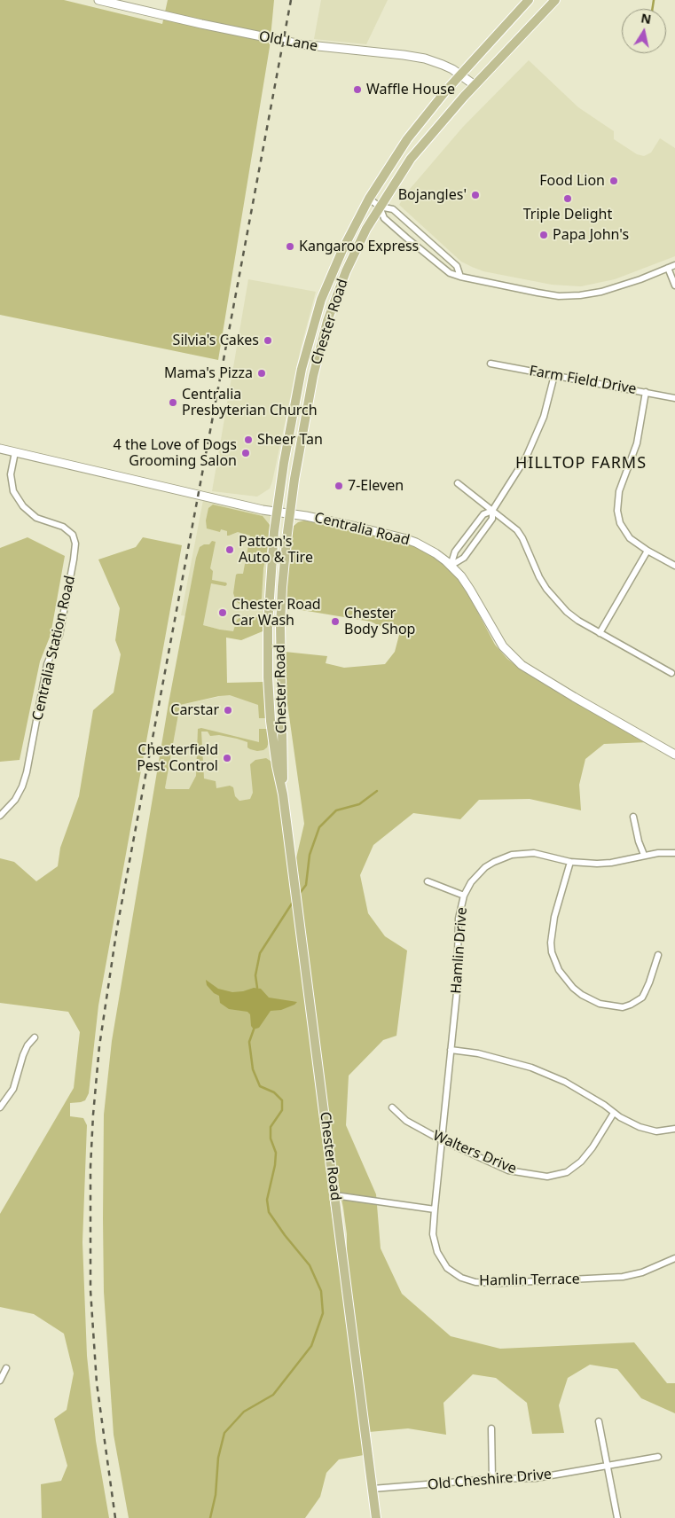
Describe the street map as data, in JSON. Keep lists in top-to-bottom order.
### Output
{
  "streets": {
    "main road": ["Old Lane", "Chester Road", "Centralia Road"],
    "street": [
      "Farm Field Drive",
      "Centralia Station Road",
      "Hamlin Drive",
      "Walters Drive",
      "Hamlin Terrace",
      "Old Cheshire Drive"
    ]
  },
  "crossings": [
    ["Old Lane", "Chester Road"],
    ["Chester Road", "Centralia Road"],
    ["Chester Road", "Old Cheshire Drive"],
    ["Centralia Road", "Centralia Station Road"],
    ["Hamlin Drive", "Walters Drive"],
    ["Hamlin Drive", "Hamlin Terrace"]
  ],
  "districts": ["HILLTOP FARMS"],
  "places": [
    "Waffle House",
    "Food Lion",
    "Bojangles'",
    "Triple Delight",
    "Papa John's",
    "Kangaroo Express",
    "Silvia's Cakes",
    "Mama's Pizza",
    "Centralia Presbyterian Church",
    "Sheer Tan",
    "4 the Love of Dogs Grooming Salon",
    "7-Eleven",
    "Patton's Auto & Tire",
    "Chester Road Car Wash",
    "Chester Body Shop",
    "Carstar",
    "Chesterfield Pest Control"
  ],
  "north": "top"
}
